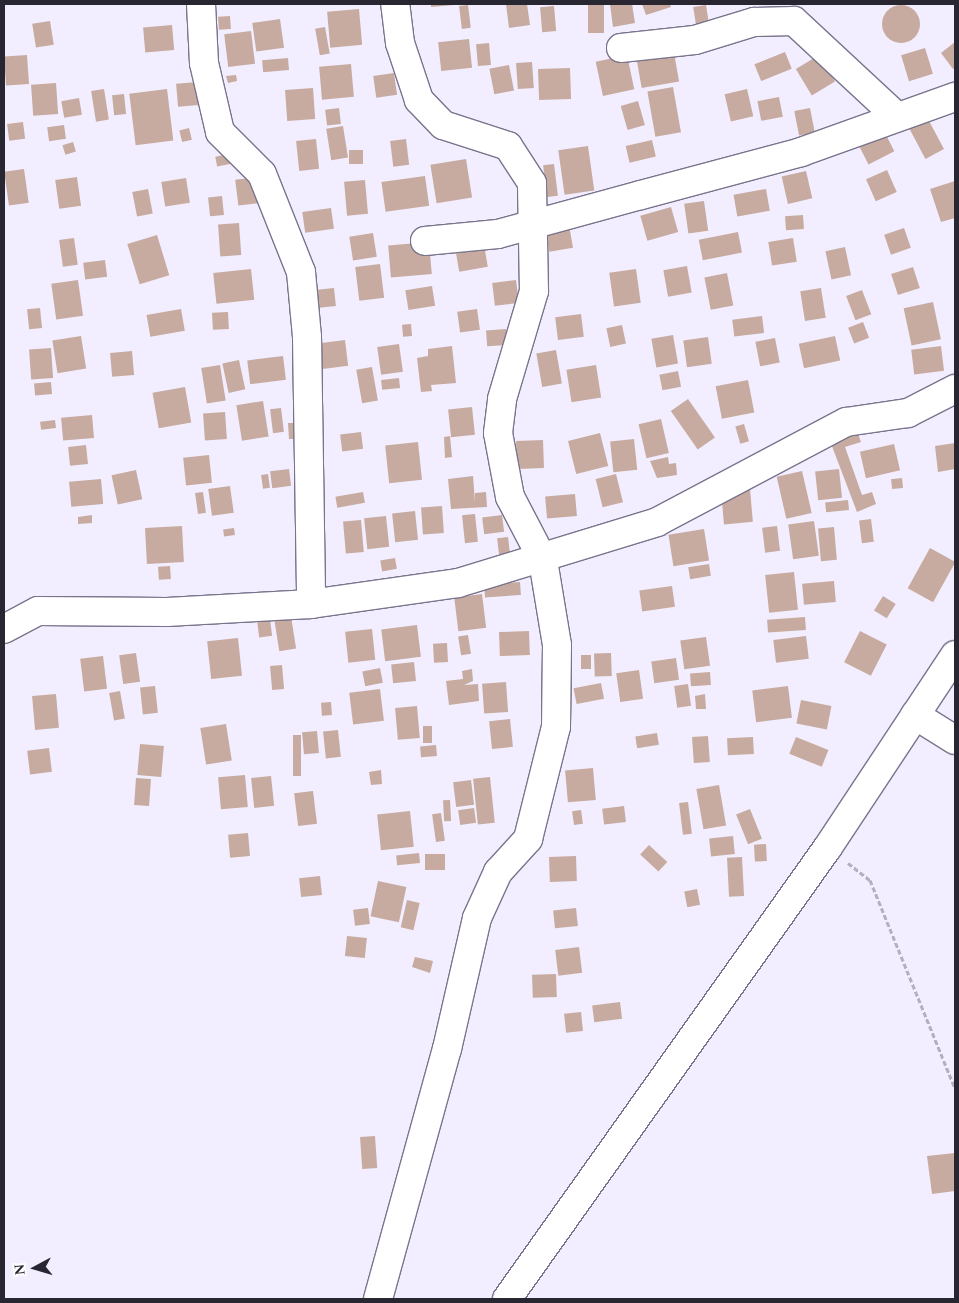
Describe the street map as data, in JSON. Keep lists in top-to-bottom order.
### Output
{
  "north": "left"
}
